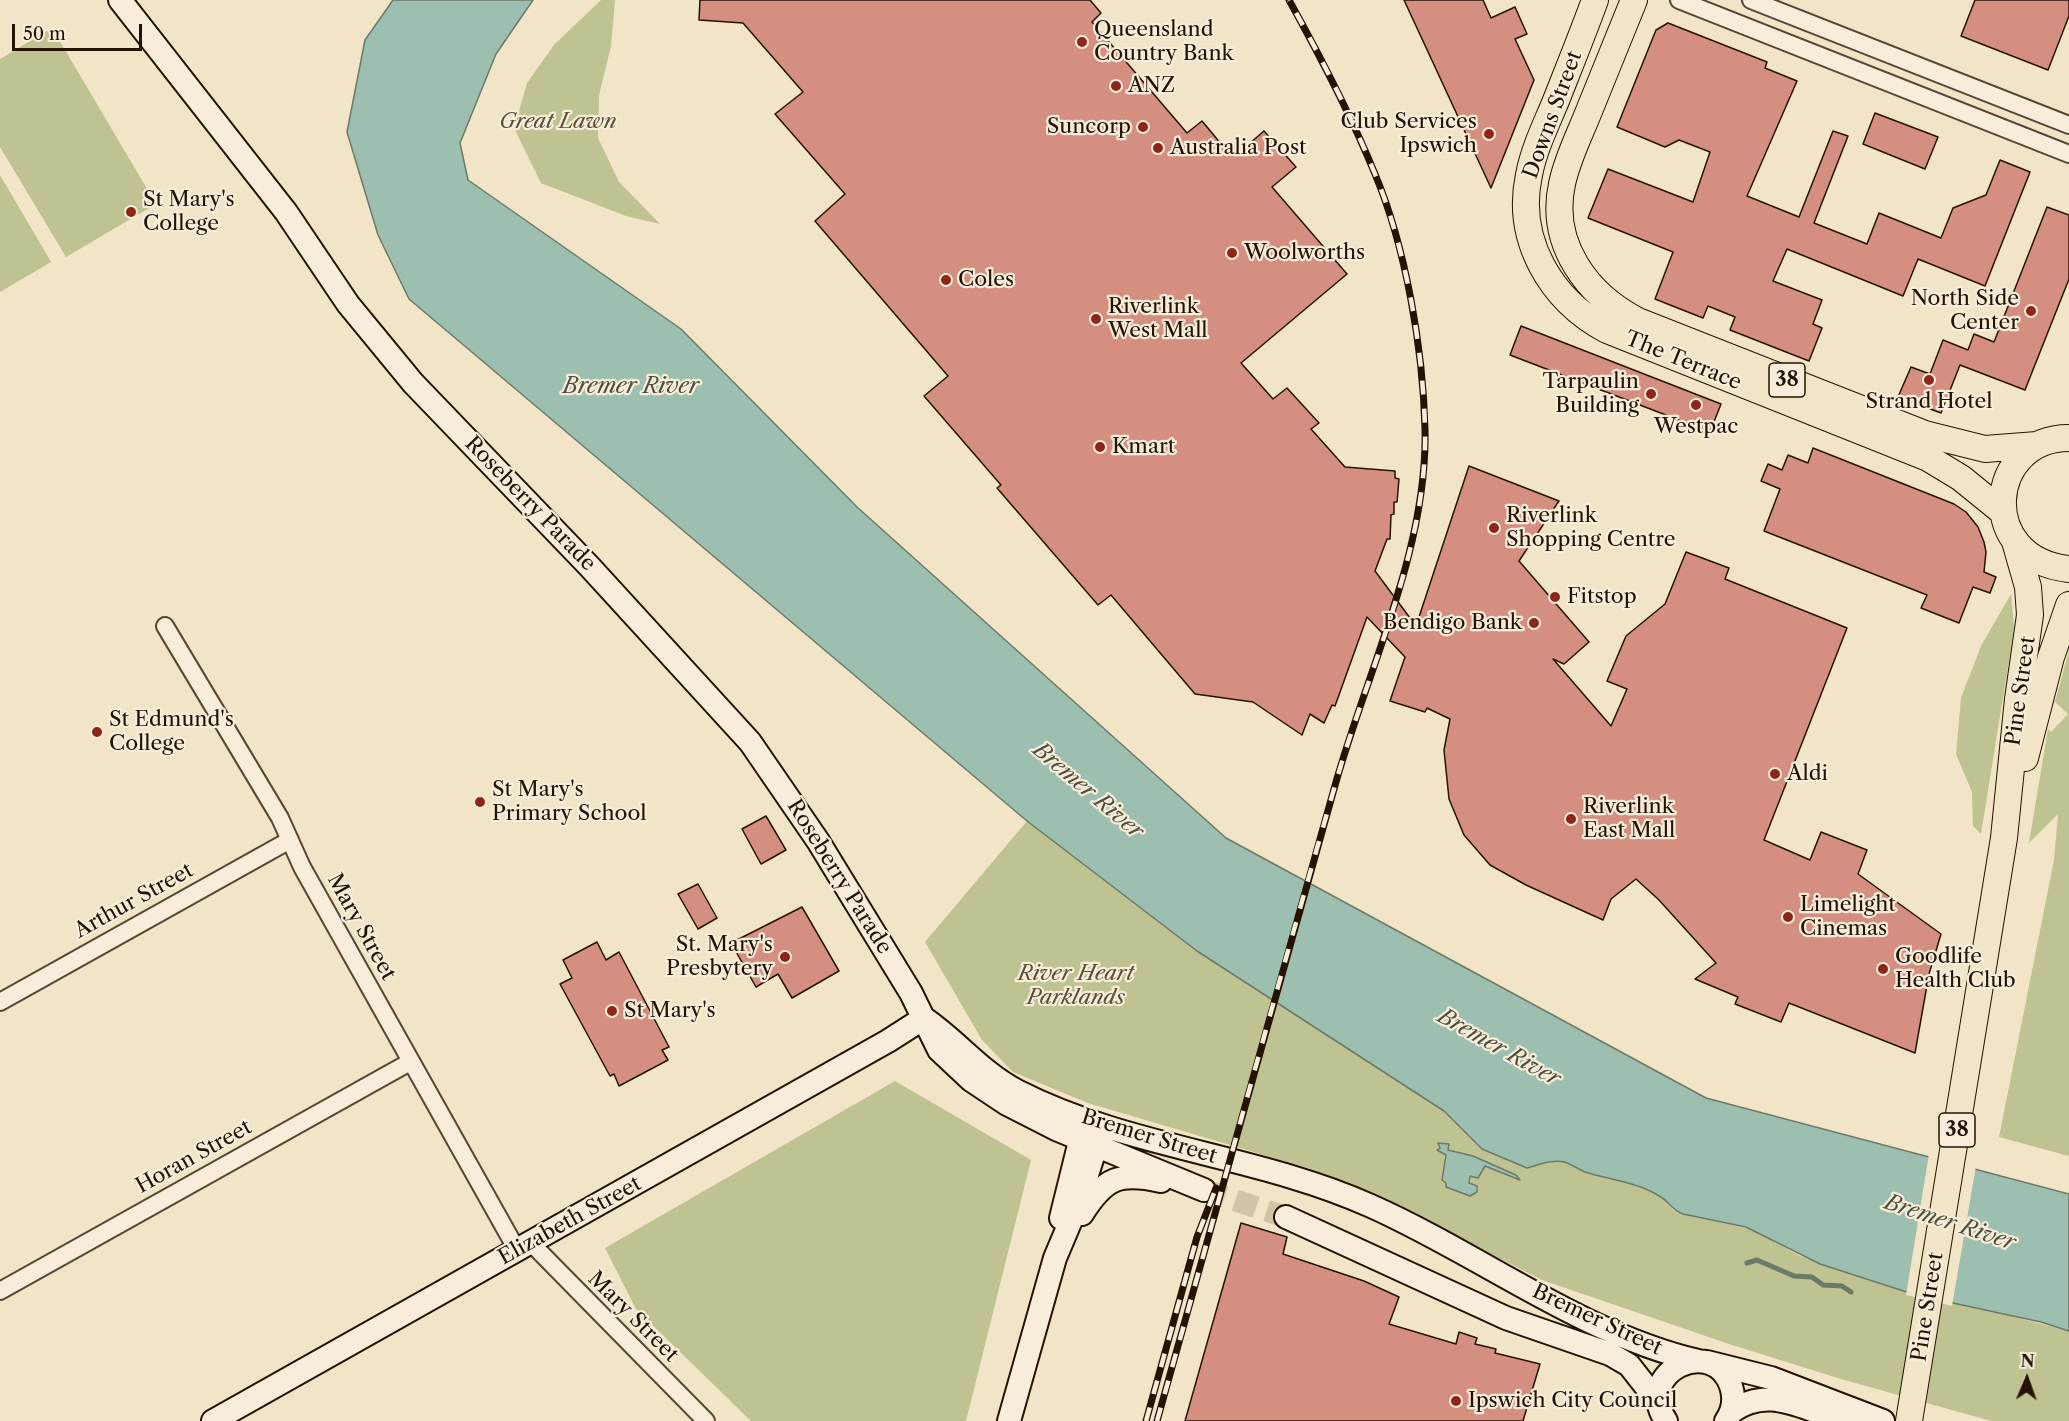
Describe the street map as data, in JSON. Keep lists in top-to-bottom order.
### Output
{
  "streets": {
    "main road": [
      "Downs Street",
      "The Terrace",
      "38",
      "Pine Street"
    ],
    "street": [
      "Roseberry Parade",
      "Arthur Street",
      "Mary Street",
      "Bremer Street",
      "Horan Street",
      "Elizabeth Street"
    ]
  },
  "crossings": [
    ["Downs Street", "The Terrace"],
    ["The Terrace", "38"],
    ["38", "Pine Street"],
    ["Roseberry Parade", "Bremer Street"],
    ["Roseberry Parade", "Elizabeth Street"],
    ["Arthur Street", "Mary Street"],
    ["Mary Street", "Horan Street"],
    ["Mary Street", "Elizabeth Street"],
    ["Bremer Street", "Elizabeth Street"]
  ],
  "water": ["Bremer River"],
  "parks": ["Great Lawn", "River Heart Parklands"],
  "places": [
    "Queensland Country Bank",
    "ANZ",
    "Suncorp",
    "Club Services Ipswich",
    "Australia Post",
    "St Mary's College",
    "Woolworths",
    "Coles",
    "North Side Center",
    "Riverlink West Mall",
    "Strand Hotel",
    "Tarpaulin Building",
    "Westpac",
    "Kmart",
    "Riverlink Shopping Centre",
    "Fitstop",
    "Bendigo Bank",
    "St Edmund's College",
    "Aldi",
    "St Mary's Primary School",
    "Riverlink East Mall",
    "Limelight Cinemas",
    "St. Mary's Presbytery",
    "Goodlife Health Club",
    "St Mary's",
    "Ipswich City Council"
  ],
  "scale_bar": "50 m",
  "north": "top"
}
